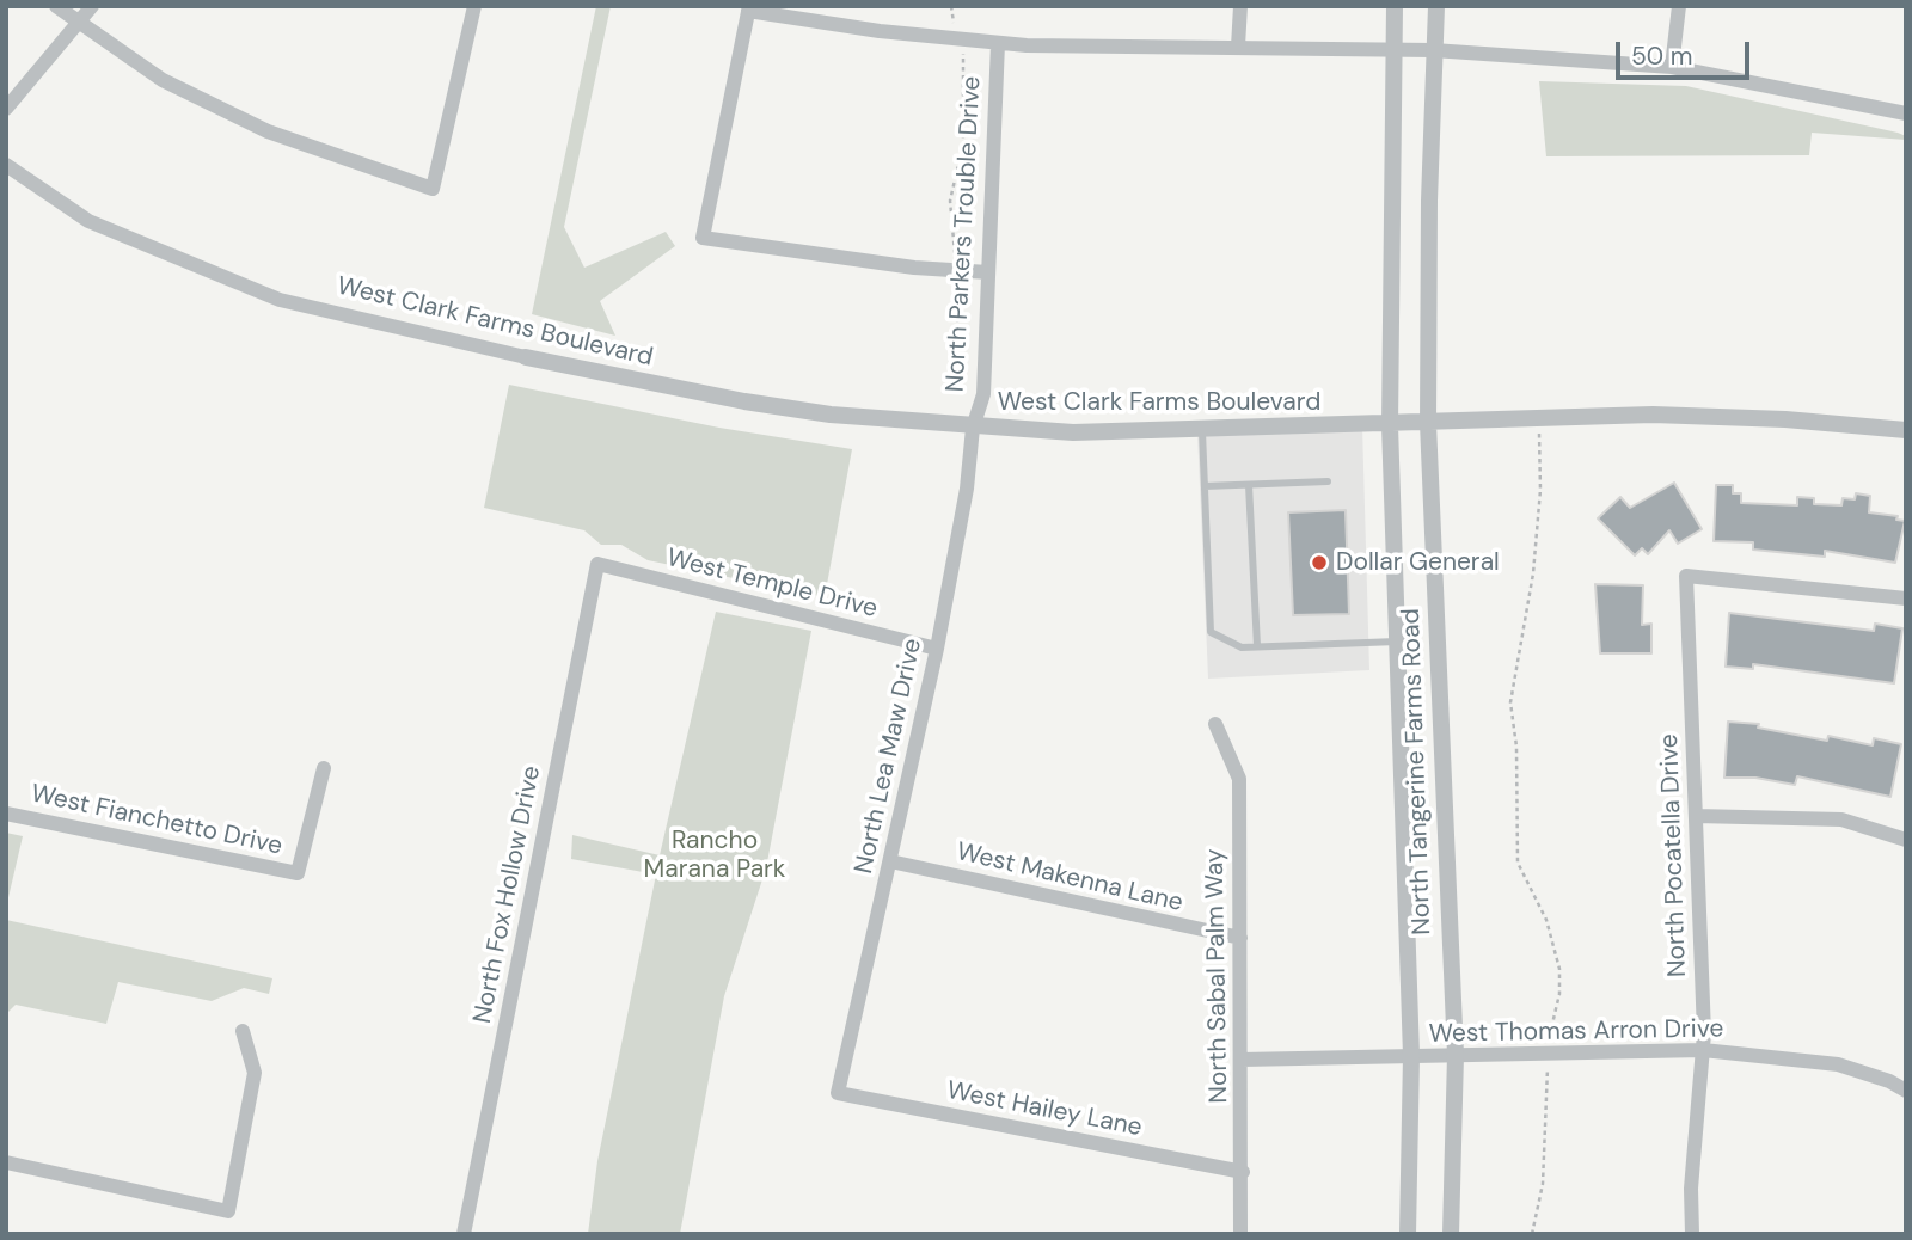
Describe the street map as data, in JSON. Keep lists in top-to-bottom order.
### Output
{
  "streets": {
    "street": [
      "North Parkers Trouble Drive",
      "West Clark Farms Boulevard",
      "West Temple Drive",
      "North Lea Maw Drive",
      "North Tangerine Farms Road",
      "West Fianchetto Drive",
      "North Pocatella Drive",
      "West Makenna Lane",
      "North Fox Hollow Drive",
      "North Sabal Palm Way",
      "West Thomas Arron Drive",
      "West Hailey Lane"
    ]
  },
  "crossings": [
    ["North Parkers Trouble Drive", "West Clark Farms Boulevard"],
    ["North Parkers Trouble Drive", "North Lea Maw Drive"],
    ["West Clark Farms Boulevard", "North Lea Maw Drive"],
    ["West Clark Farms Boulevard", "North Tangerine Farms Road"],
    ["West Temple Drive", "North Lea Maw Drive"],
    ["West Temple Drive", "North Fox Hollow Drive"],
    ["North Lea Maw Drive", "West Makenna Lane"],
    ["North Lea Maw Drive", "West Hailey Lane"],
    ["North Tangerine Farms Road", "West Thomas Arron Drive"],
    ["North Pocatella Drive", "West Thomas Arron Drive"],
    ["West Makenna Lane", "North Sabal Palm Way"],
    ["North Sabal Palm Way", "West Thomas Arron Drive"],
    ["North Sabal Palm Way", "West Hailey Lane"]
  ],
  "parks": ["Rancho Marana Park"],
  "places": ["Dollar General"],
  "scale_bar": "50 m"
}
